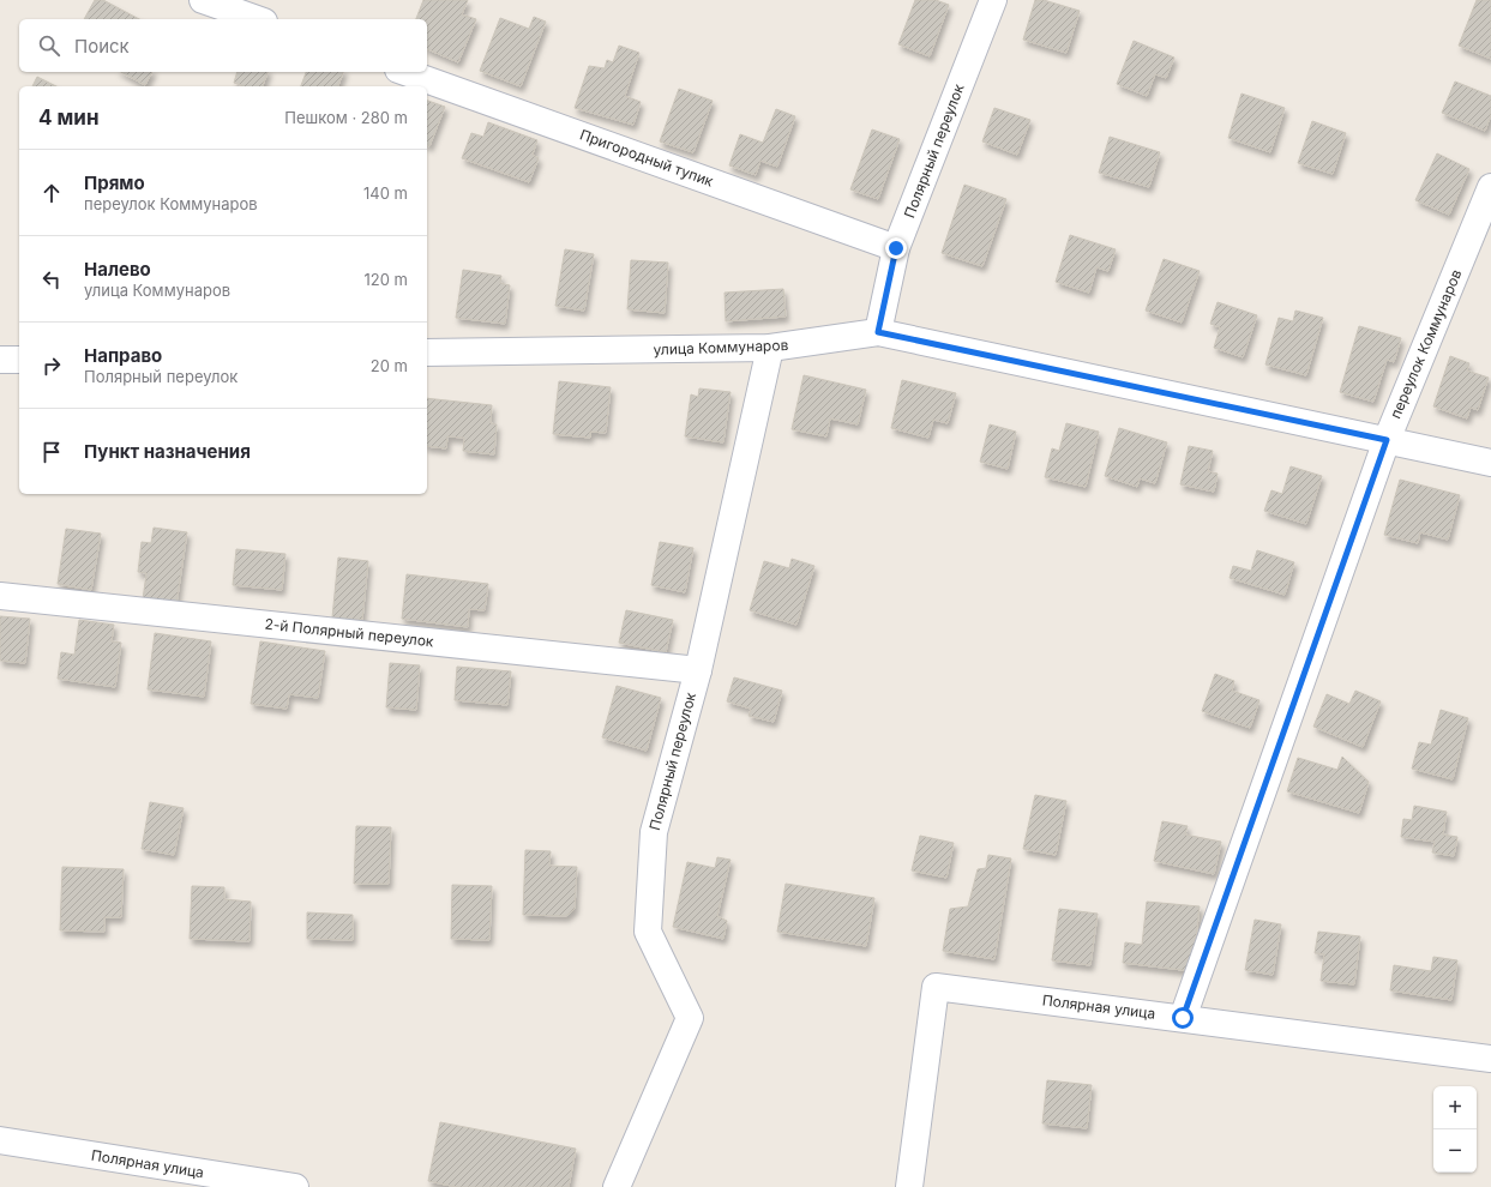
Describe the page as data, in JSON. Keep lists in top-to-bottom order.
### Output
{
  "streets": {
    "street": [
      "Полярный переулок",
      "Пригородный тупик",
      "переулок Коммунаров",
      "улица Коммунаров",
      "2-й Полярный переулок",
      "Полярная улица"
    ]
  },
  "crossings": [
    ["Полярный переулок", "Пригородный тупик"],
    ["Полярный переулок", "улица Коммунаров"],
    ["Полярный переулок", "2-й Полярный переулок"],
    ["переулок Коммунаров", "улица Коммунаров"],
    ["переулок Коммунаров", "Полярная улица"]
  ],
  "page": {
    "search": "Поиск",
    "heading": ["4 мин", "Пешком · 280 m"],
    "list": [
      ["Прямо", "переулок Коммунаров", "140 m"],
      ["Налево", "улица Коммунаров", "120 m"],
      ["Направо", "Полярный переулок", "20 m"],
      "Пункт назначения"
    ],
    "map_buttons": ["+", "−"]
  }
}
